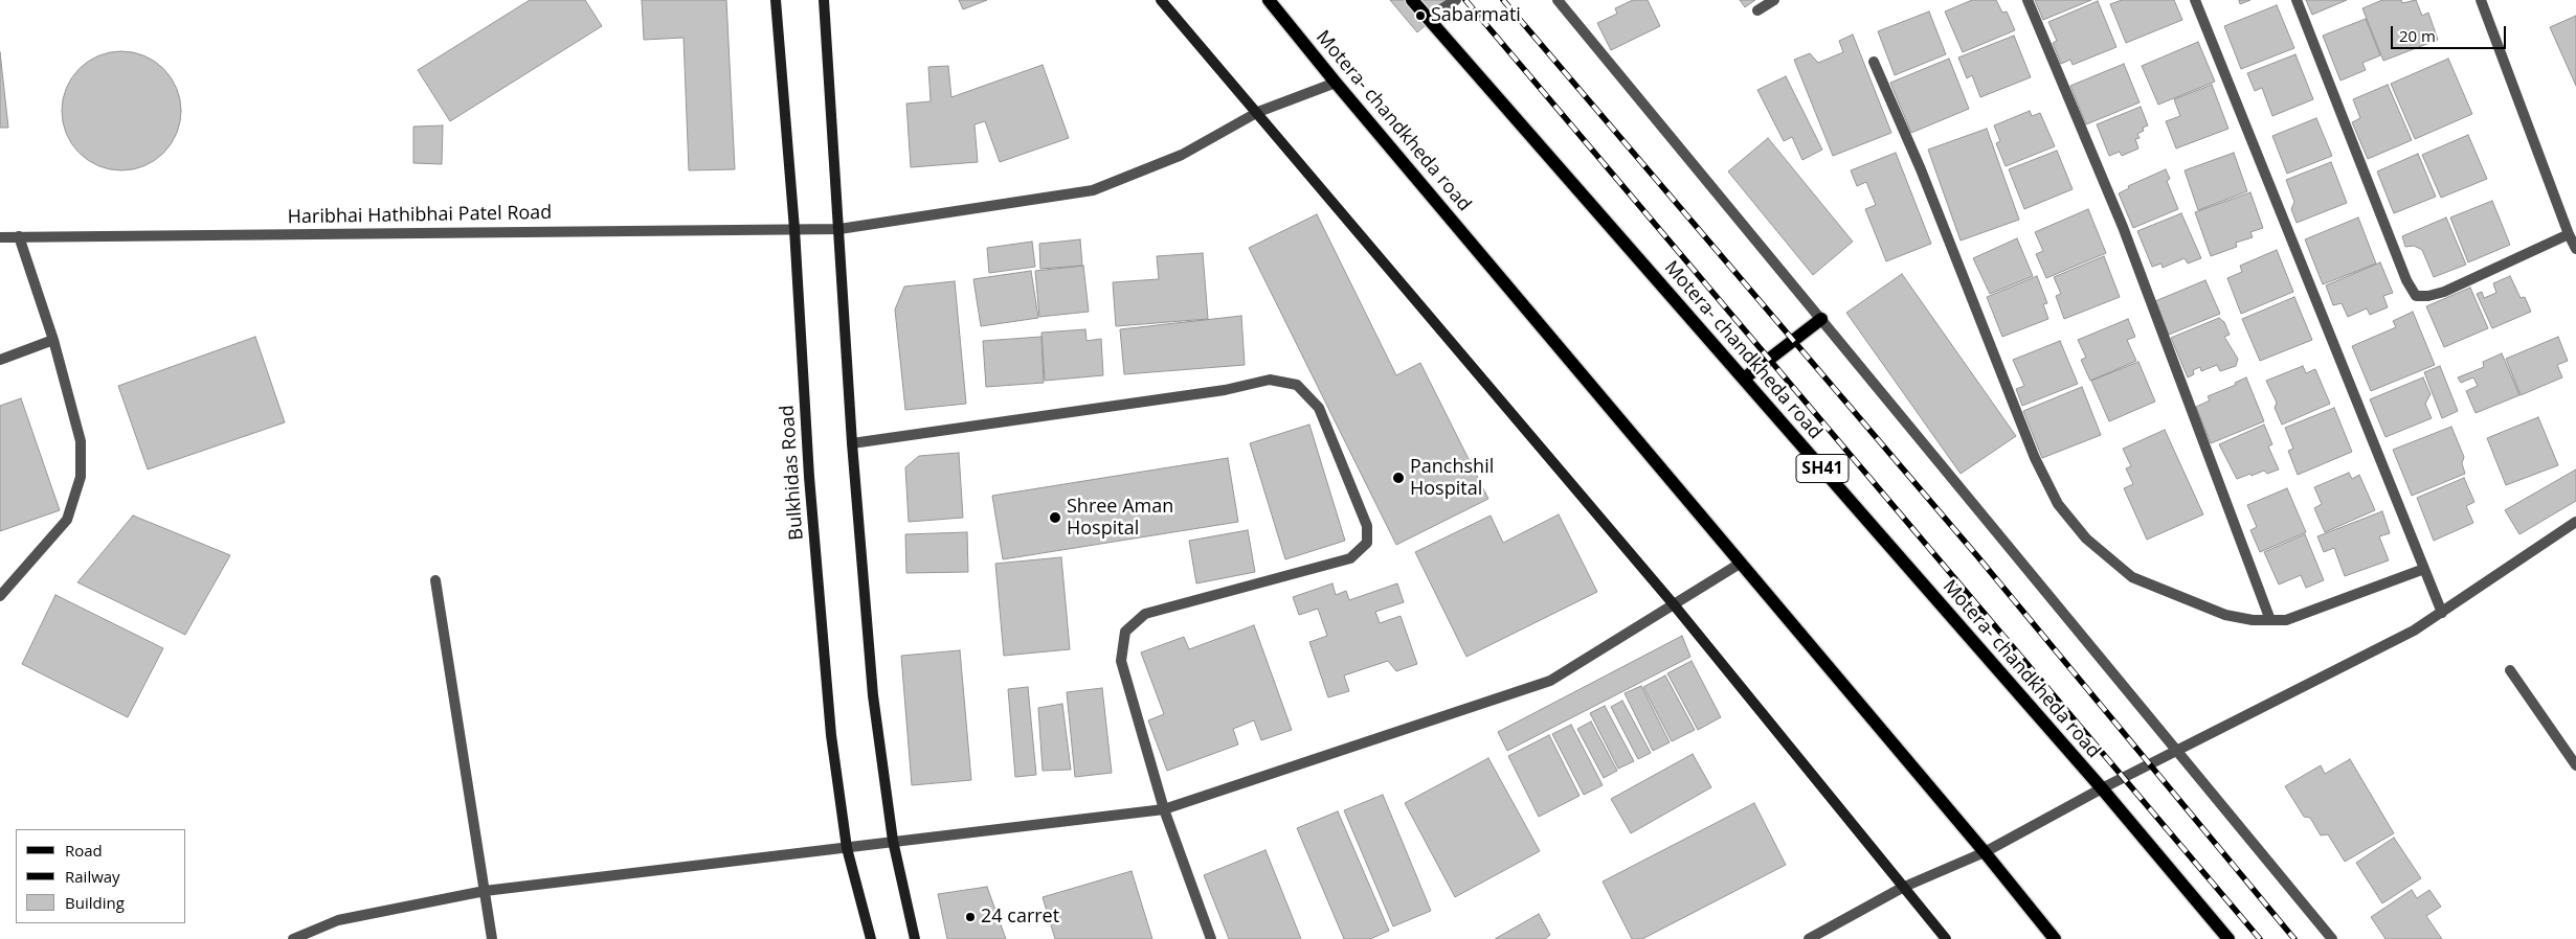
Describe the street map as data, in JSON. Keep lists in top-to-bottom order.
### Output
{
  "streets": {
    "main road": ["Motera- chandkheda road", "SH41"],
    "street": ["Haribhai Hathibhai Patel Road", "Bulkhidas Road"]
  },
  "crossings": [
    ["Motera- chandkheda road", "Haribhai Hathibhai Patel Road"],
    ["Haribhai Hathibhai Patel Road", "Bulkhidas Road"]
  ],
  "places": [
    "Sabarmati",
    "Panchshil Hospital",
    "Shree Aman Hospital",
    "24 carret"
  ],
  "legend": ["Road", "Railway", "Building"],
  "scale_bar": "20 m"
}
